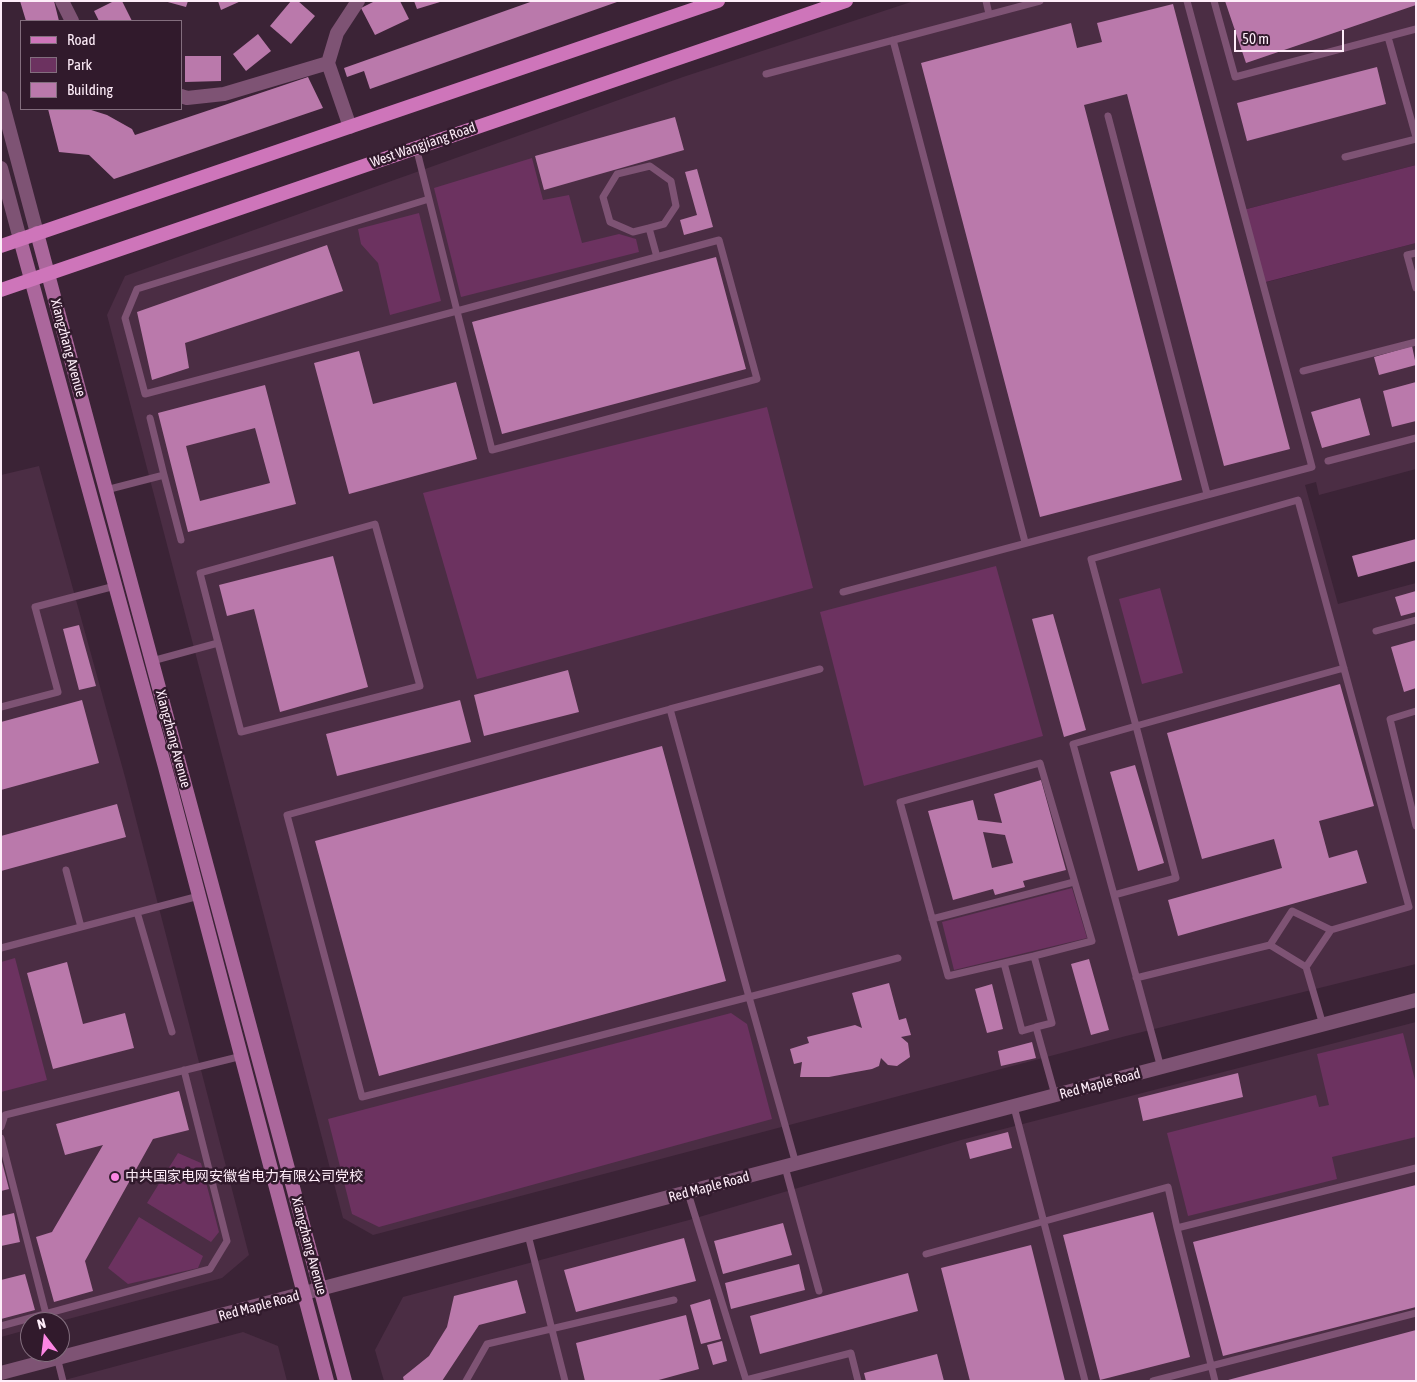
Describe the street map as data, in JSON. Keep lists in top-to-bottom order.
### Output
{
  "streets": {
    "main road": ["West Wangjiang Road", "Xiangzhang Avenue"],
    "street": ["Red Maple Road"]
  },
  "crossings": [
    ["West Wangjiang Road", "Xiangzhang Avenue"],
    ["Xiangzhang Avenue", "Red Maple Road"]
  ],
  "places": ["中共国家电网安徽省电力有限公司党校"],
  "legend": ["Road", "Park", "Building"],
  "scale_bar": "50 m",
  "north": "top"
}
